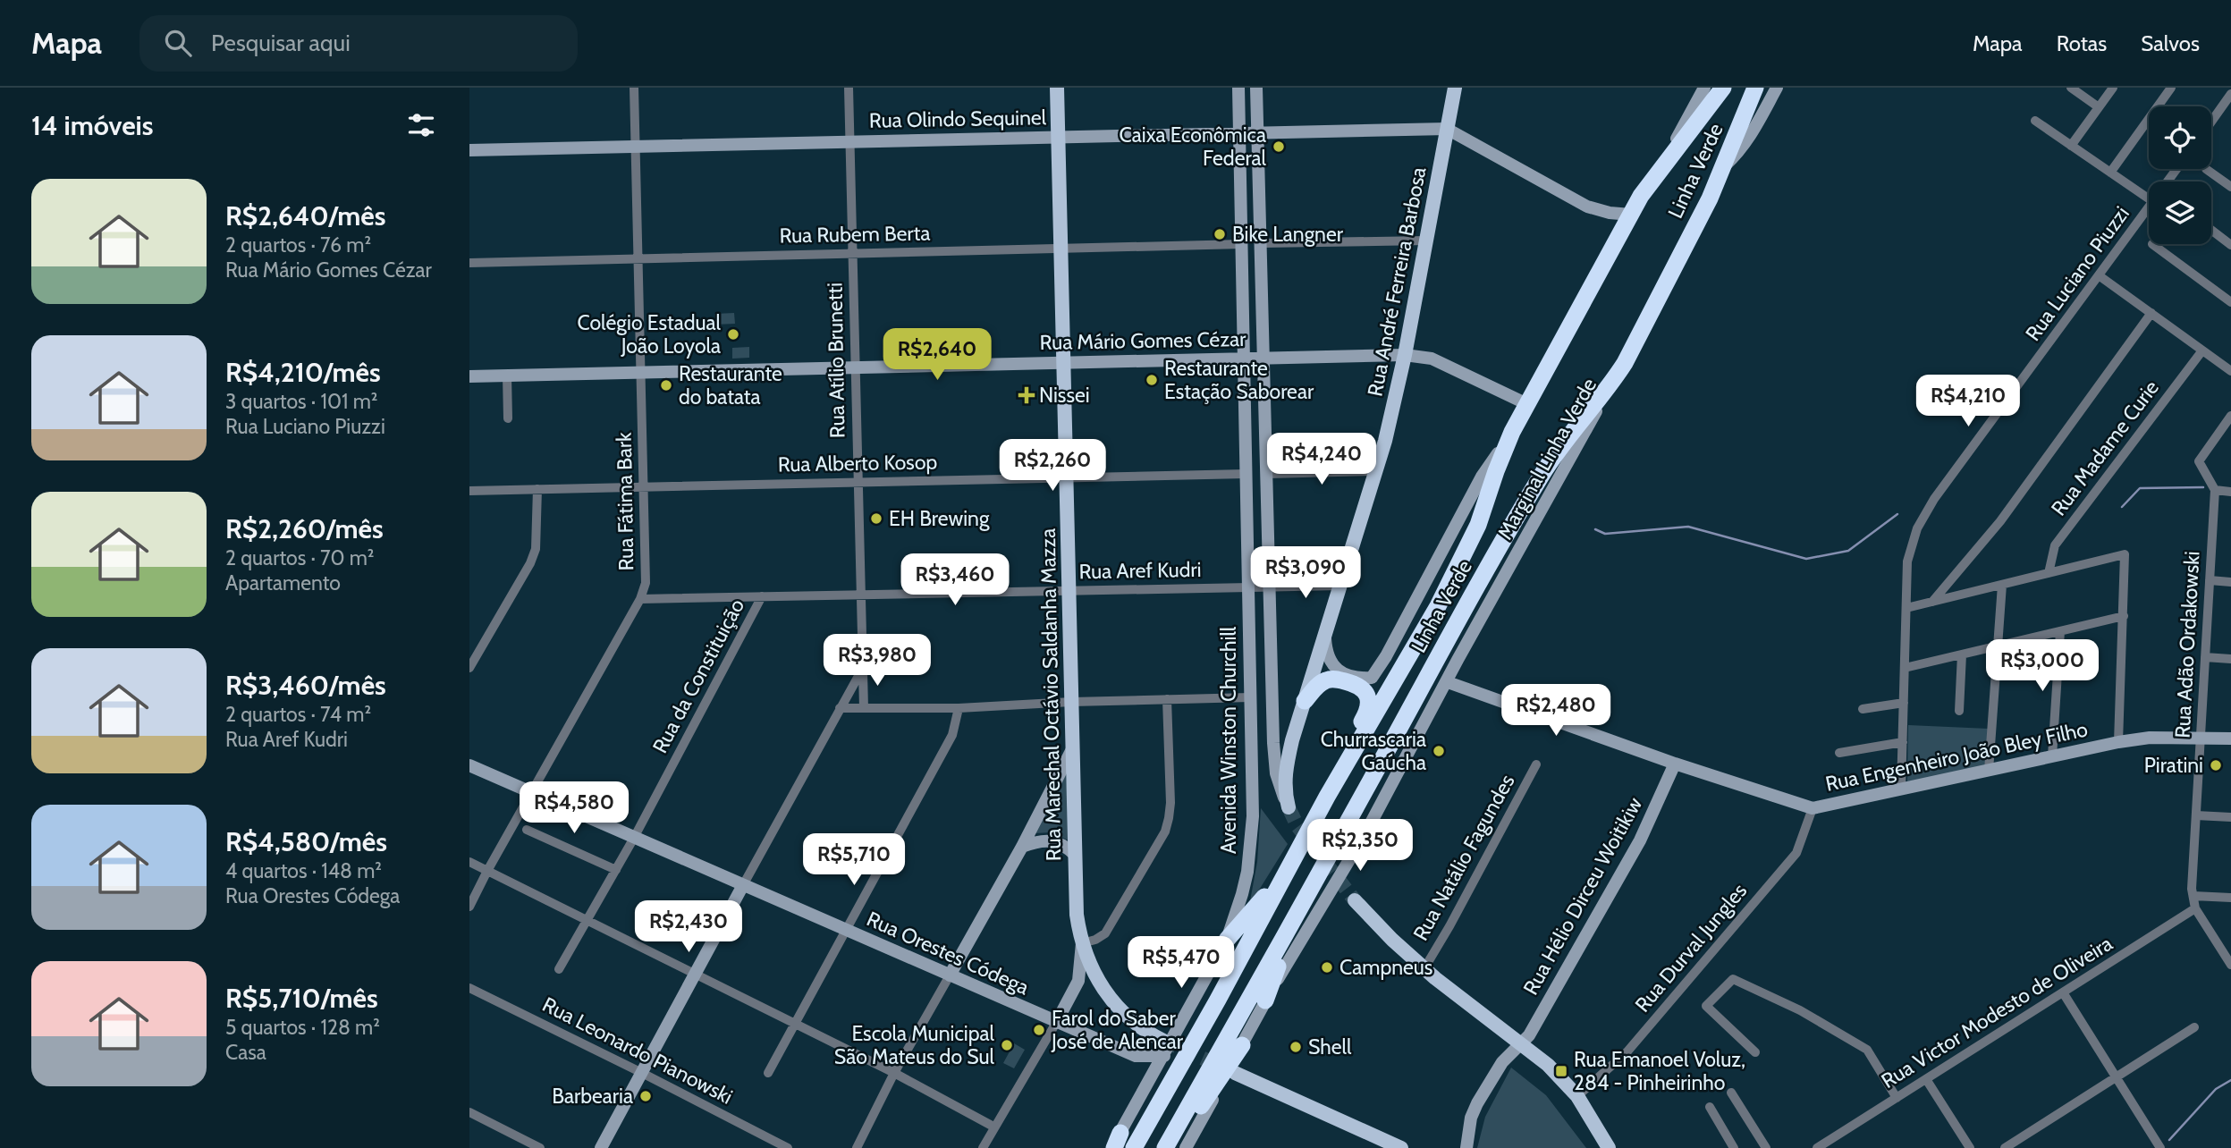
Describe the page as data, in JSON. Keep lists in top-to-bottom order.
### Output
{
  "streets": {
    "highway": ["Linha Verde"],
    "main road": ["Rua André Ferreira Barbosa", "Rua Marechal Octávio Saldanha Mazza"],
    "street": [
      "Rua Olindo Sequinel",
      "Rua Rubem Berta",
      "Rua Luciano Piuzzi",
      "Rua Mário Gomes Cézar",
      "Rua Atílio Brunetti",
      "Rua Madame Curie",
      "Marginal Linha Verde",
      "Rua Alberto Kosop",
      "Rua Fátima Bark",
      "Rua Aref Kudri",
      "Rua Adão Ordakowski",
      "Rua da Constituição",
      "Avenida Winston Churchill",
      "Rua Engenheiro João Bley Filho",
      "Rua Natálio Fagundes",
      "Rua Hélio Dirceu Woitikiw",
      "Rua Durval Jungles",
      "Rua Orestes Códega",
      "Rua Victor Modesto de Oliveira",
      "Rua Leonardo Pianowski"
    ]
  },
  "crossings": [
    ["Rua Olindo Sequinel", "Rua André Ferreira Barbosa"],
    ["Rua Olindo Sequinel", "Rua Atílio Brunetti"],
    ["Rua Olindo Sequinel", "Rua Fátima Bark"],
    ["Rua Olindo Sequinel", "Rua Marechal Octávio Saldanha Mazza"],
    ["Rua Olindo Sequinel", "Avenida Winston Churchill"],
    ["Linha Verde", "Rua Mário Gomes Cézar"],
    ["Linha Verde", "Marginal Linha Verde"],
    ["Rua Rubem Berta", "Rua Atílio Brunetti"],
    ["Rua Rubem Berta", "Rua Fátima Bark"],
    ["Rua Rubem Berta", "Rua Marechal Octávio Saldanha Mazza"],
    ["Rua Rubem Berta", "Avenida Winston Churchill"],
    ["Rua Luciano Piuzzi", "Rua Engenheiro João Bley Filho"],
    ["Rua André Ferreira Barbosa", "Rua Mário Gomes Cézar"],
    ["Rua André Ferreira Barbosa", "Rua Aref Kudri"],
    ["Rua André Ferreira Barbosa", "Avenida Winston Churchill"],
    ["Rua Mário Gomes Cézar", "Rua Atílio Brunetti"],
    ["Rua Mário Gomes Cézar", "Rua Fátima Bark"],
    ["Rua Mário Gomes Cézar", "Rua Marechal Octávio Saldanha Mazza"],
    ["Rua Mário Gomes Cézar", "Avenida Winston Churchill"],
    ["Rua Atílio Brunetti", "Rua Alberto Kosop"],
    ["Rua Atílio Brunetti", "Rua Aref Kudri"],
    ["Marginal Linha Verde", "Rua Engenheiro João Bley Filho"],
    ["Rua Alberto Kosop", "Rua Fátima Bark"],
    ["Rua Alberto Kosop", "Rua Marechal Octávio Saldanha Mazza"],
    ["Rua Alberto Kosop", "Avenida Winston Churchill"],
    ["Rua Fátima Bark", "Rua Aref Kudri"],
    ["Rua Fátima Bark", "Rua Orestes Códega"],
    ["Rua Aref Kudri", "Rua da Constituição"],
    ["Rua Aref Kudri", "Rua Marechal Octávio Saldanha Mazza"],
    ["Rua Aref Kudri", "Avenida Winston Churchill"],
    ["Rua Adão Ordakowski", "Rua Engenheiro João Bley Filho"],
    ["Rua Adão Ordakowski", "Rua Victor Modesto de Oliveira"],
    ["Rua da Constituição", "Rua Orestes Códega"],
    ["Rua Marechal Octávio Saldanha Mazza", "Rua Orestes Códega"],
    ["Rua Engenheiro João Bley Filho", "Rua Hélio Dirceu Woitikiw"],
    ["Rua Engenheiro João Bley Filho", "Rua Durval Jungles"]
  ],
  "places": {
    "other": [
      "Caixa Econômica Federal",
      "Bike Langner",
      "Colégio Estadual João Loyola",
      "Restaurante Estação Saborear",
      "Restaurante do batata",
      "EH Brewing",
      "Churrascaria Gaúcha",
      "Piratini",
      "Campneus",
      "Farol do Saber José de Alencar",
      "Escola Municipal São Mateus do Sul",
      "Shell",
      "Barbearia"
    ],
    "health": ["Nissei"],
    "transit": ["Rua Emanoel Voluz, 284 - Pinheirinho"]
  },
  "page": {
    "header": "Mapa",
    "search": "Pesquisar aqui",
    "nav": ["Mapa", "Rotas", "Salvos"],
    "heading": "14 imóveis",
    "list": [
      {
        "name": "R$2,640/mês",
        "note": "2 quartos · 76 m² · Rua Mário Gomes Cézar"
      },
      {
        "name": "R$4,210/mês",
        "note": "3 quartos · 101 m² · Rua Luciano Piuzzi"
      },
      {
        "name": "R$2,260/mês",
        "note": "2 quartos · 70 m² · Apartamento"
      },
      {
        "name": "R$3,460/mês",
        "note": "2 quartos · 74 m² · Rua Aref Kudri"
      },
      {
        "name": "R$4,580/mês",
        "note": "4 quartos · 148 m² · Rua Orestes Códega"
      },
      {
        "name": "R$5,710/mês",
        "note": "5 quartos · 128 m² · Casa"
      }
    ],
    "price": [
      "R$2,640",
      "R$4,210",
      "R$4,240",
      "R$2,260",
      "R$3,090",
      "R$3,460",
      "R$3,980",
      "R$3,000",
      "R$2,480",
      "R$4,580",
      "R$2,350",
      "R$5,710",
      "R$2,430",
      "R$5,470"
    ]
  }
}
